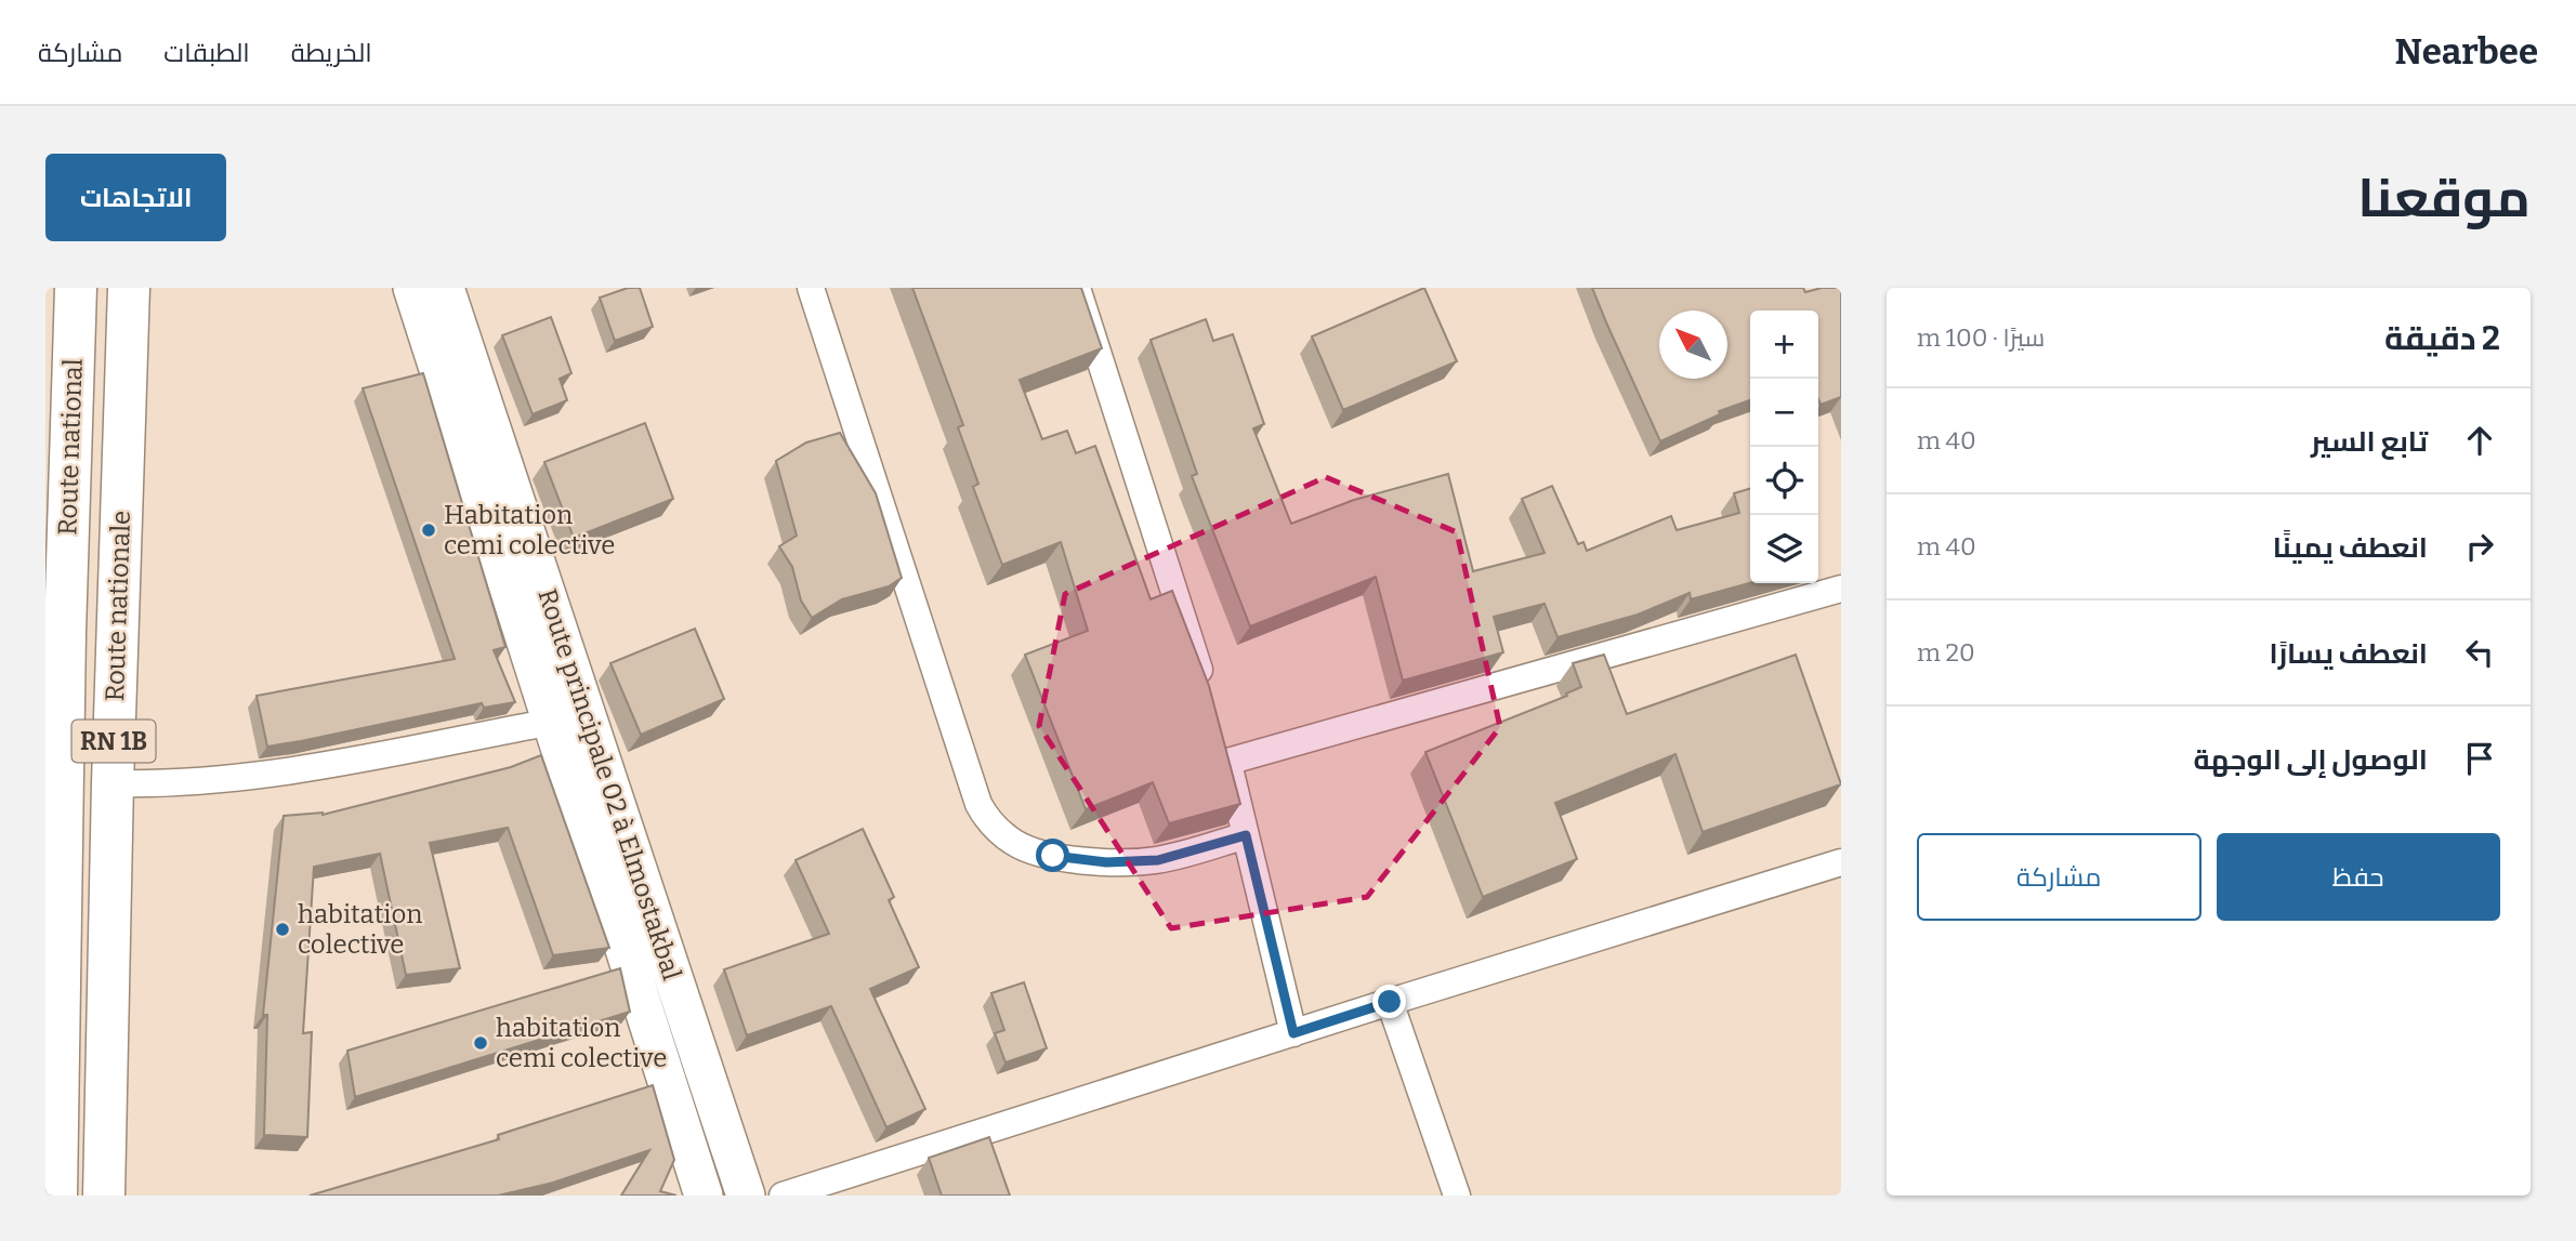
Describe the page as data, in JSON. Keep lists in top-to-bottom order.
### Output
{
  "streets": {
    "main road": [
      "Route national",
      "Route nationale",
      "RN 1B",
      "Route principale 02 à Elmostakbal"
    ]
  },
  "places": ["Habitation cemi colective", "habitation colective", "habitation cemi colective"],
  "north": "top left",
  "page": {
    "header": "Nearbee",
    "nav": ["الخريطة", "الطبقات", "مشاركة"],
    "title": "موقعنا",
    "buttons": [
      "الاتجاهات",
      ["حفظ", "مشاركة"]
    ],
    "heading": ["2 دقيقة", "سيرًا · 100 m"],
    "map_buttons": ["+", "−"],
    "list": [
      ["تابع السير", "40 m"],
      ["انعطف يمينًا", "40 m"],
      ["انعطف يسارًا", "20 m"],
      "الوصول إلى الوجهة"
    ]
  }
}
